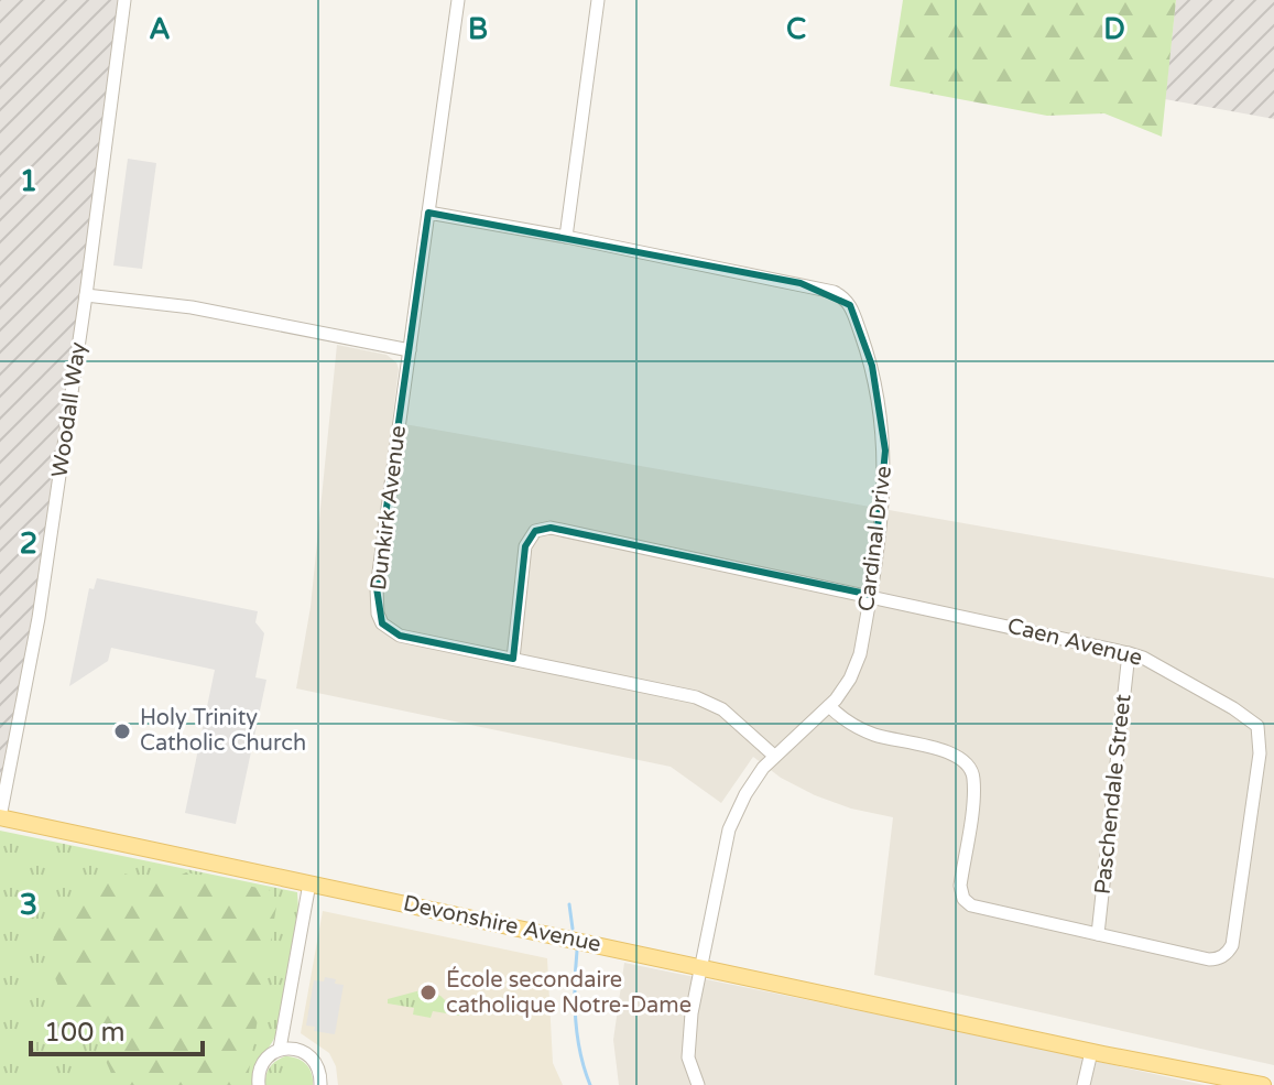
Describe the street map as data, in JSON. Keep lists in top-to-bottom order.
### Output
{
  "streets": {
    "main road": ["Devonshire Avenue"],
    "street": [
      "Woodall Way",
      "Dunkirk Avenue",
      "Cardinal Drive",
      "Caen Avenue",
      "Paschendale Street"
    ]
  },
  "crossings": [
    ["Woodall Way", "Devonshire Avenue"],
    ["Dunkirk Avenue", "Cardinal Drive"],
    ["Dunkirk Avenue", "Caen Avenue"],
    ["Cardinal Drive", "Caen Avenue"],
    ["Cardinal Drive", "Devonshire Avenue"],
    ["Caen Avenue", "Paschendale Street"]
  ],
  "places": ["Holy Trinity Catholic Church", "École secondaire catholique Notre-Dame"],
  "scale_bar": "100 m",
  "grid": {
    "columns": [
      "A",
      "B",
      "C",
      "D"
    ],
    "rows": ["1", "2", "3"]
  }
}
